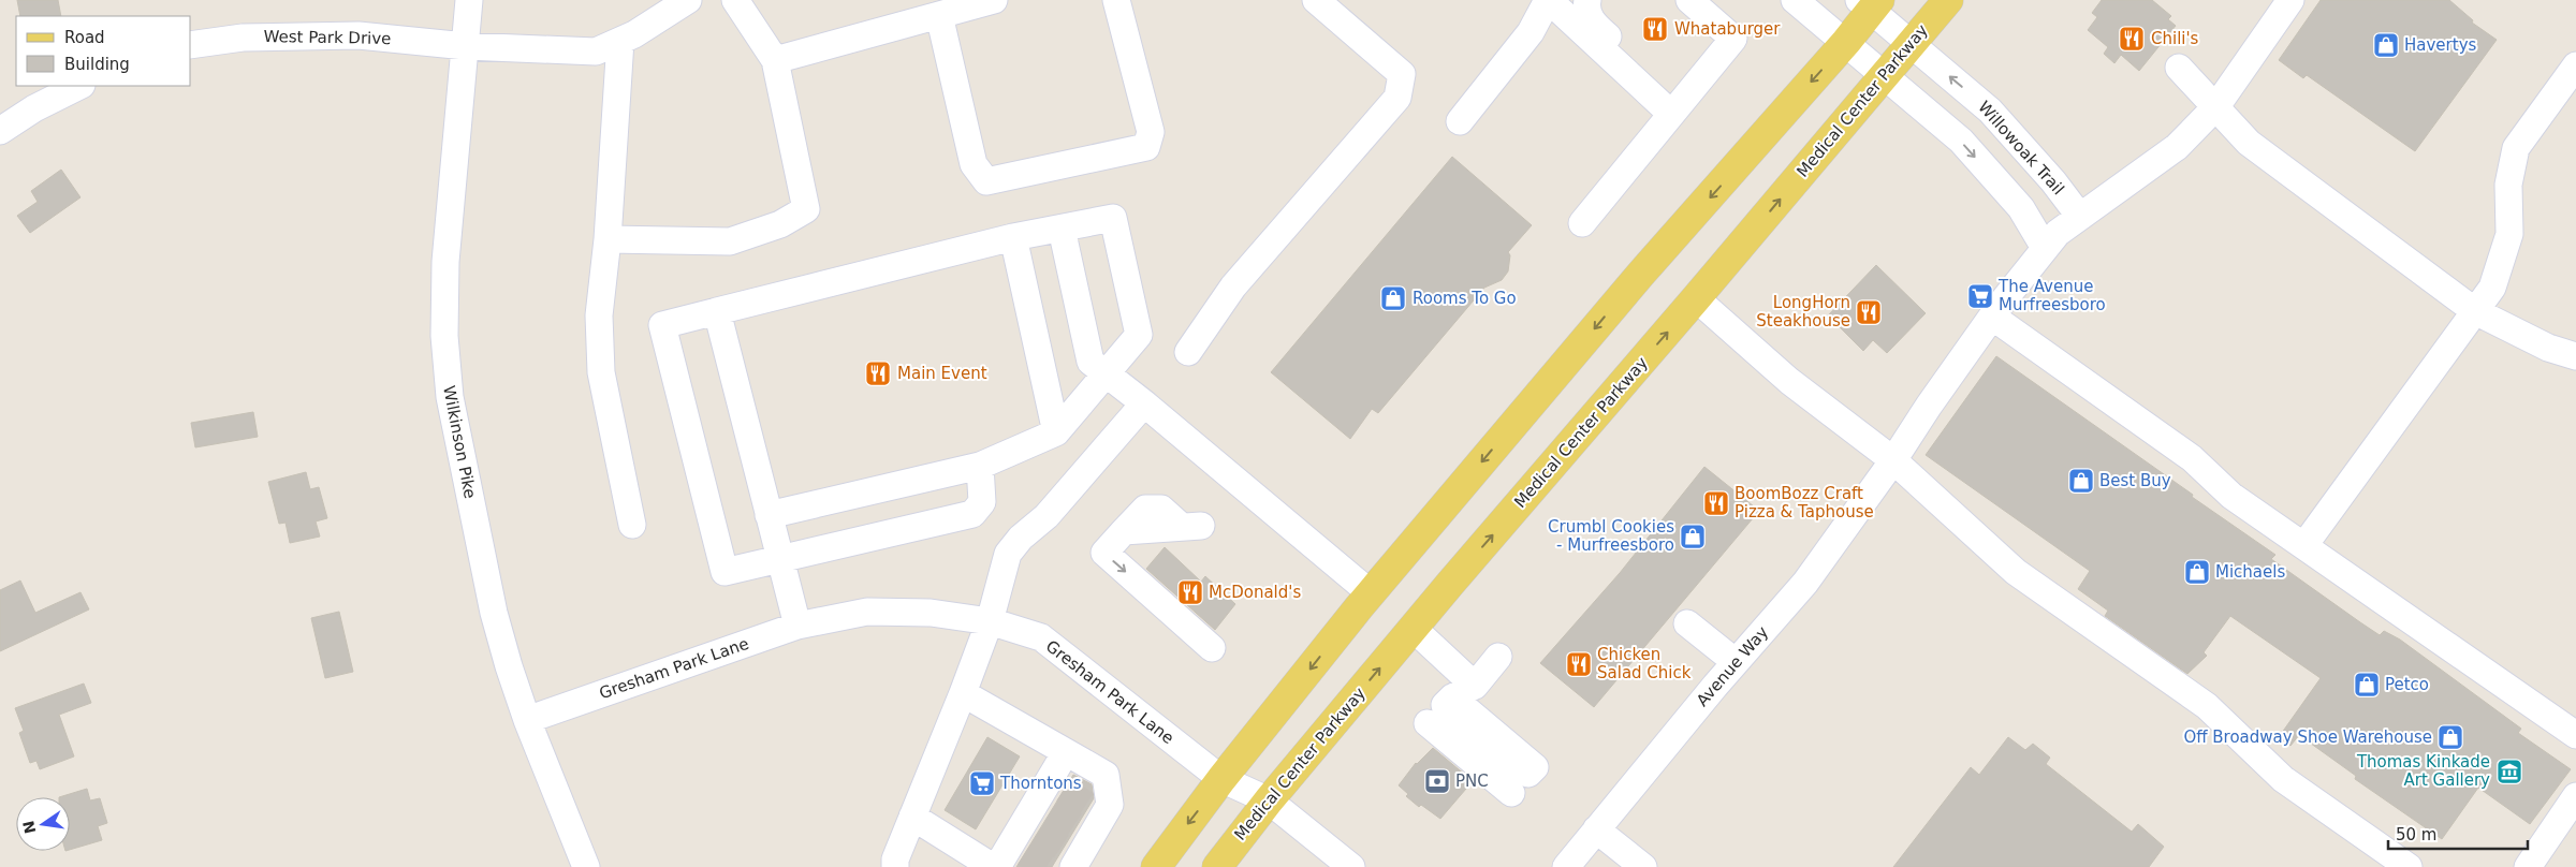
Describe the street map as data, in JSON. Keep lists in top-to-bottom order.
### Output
{
  "streets": {
    "main road": ["Medical Center Parkway"],
    "street": [
      "West Park Drive",
      "Willowoak Trail",
      "Wilkinson Pike",
      "Avenue Way",
      "Gresham Park Lane"
    ]
  },
  "crossings": [
    ["West Park Drive", "Wilkinson Pike"],
    ["Medical Center Parkway", "Willowoak Trail"],
    ["Medical Center Parkway", "Gresham Park Lane"],
    ["Willowoak Trail", "Avenue Way"],
    ["Wilkinson Pike", "Gresham Park Lane"]
  ],
  "places": {
    "restaurant": [
      "Whataburger",
      "Chili's",
      "LongHorn Steakhouse",
      "Main Event",
      "BoomBozz Craft Pizza & Taphouse",
      "McDonald's",
      "Chicken Salad Chick"
    ],
    "shop": [
      "Havertys",
      "Rooms To Go",
      "Best Buy",
      "Crumbl Cookies - Murfreesboro",
      "Michaels",
      "Petco",
      "Off Broadway Shoe Warehouse"
    ],
    "supermarket": ["The Avenue Murfreesboro", "Thorntons"],
    "museum": ["Thomas Kinkade Art Gallery"],
    "bank": ["PNC"]
  },
  "legend": ["Road", "Building"],
  "scale_bar": "50 m",
  "north": "left"
}
